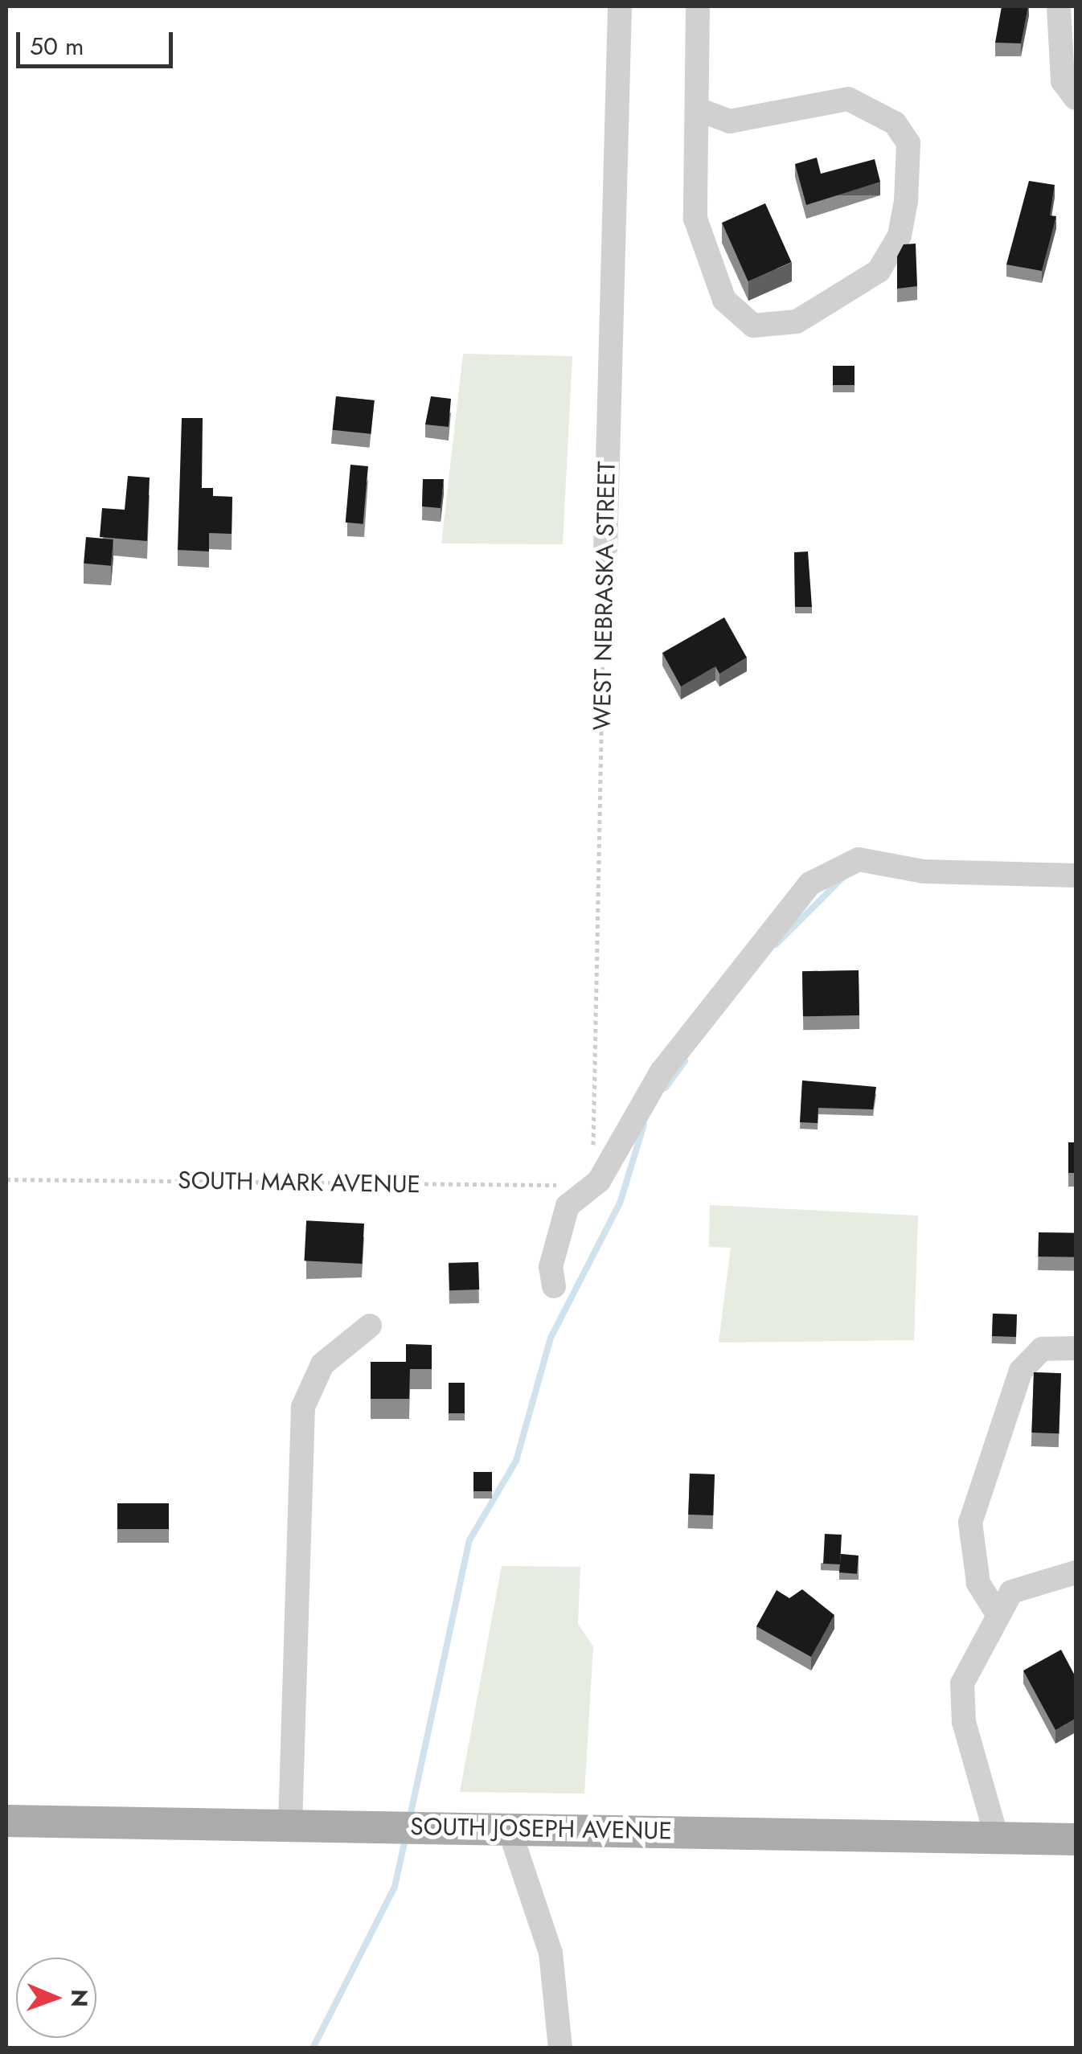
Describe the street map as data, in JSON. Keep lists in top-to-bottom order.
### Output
{
  "streets": {
    "main road": ["SOUTH JOSEPH AVENUE"],
    "street": ["WEST NEBRASKA STREET"],
    "path": ["SOUTH MARK AVENUE"]
  },
  "crossings": [
    ["WEST NEBRASKA STREET", "SOUTH MARK AVENUE"]
  ],
  "scale_bar": "50 m",
  "north": "right"
}
